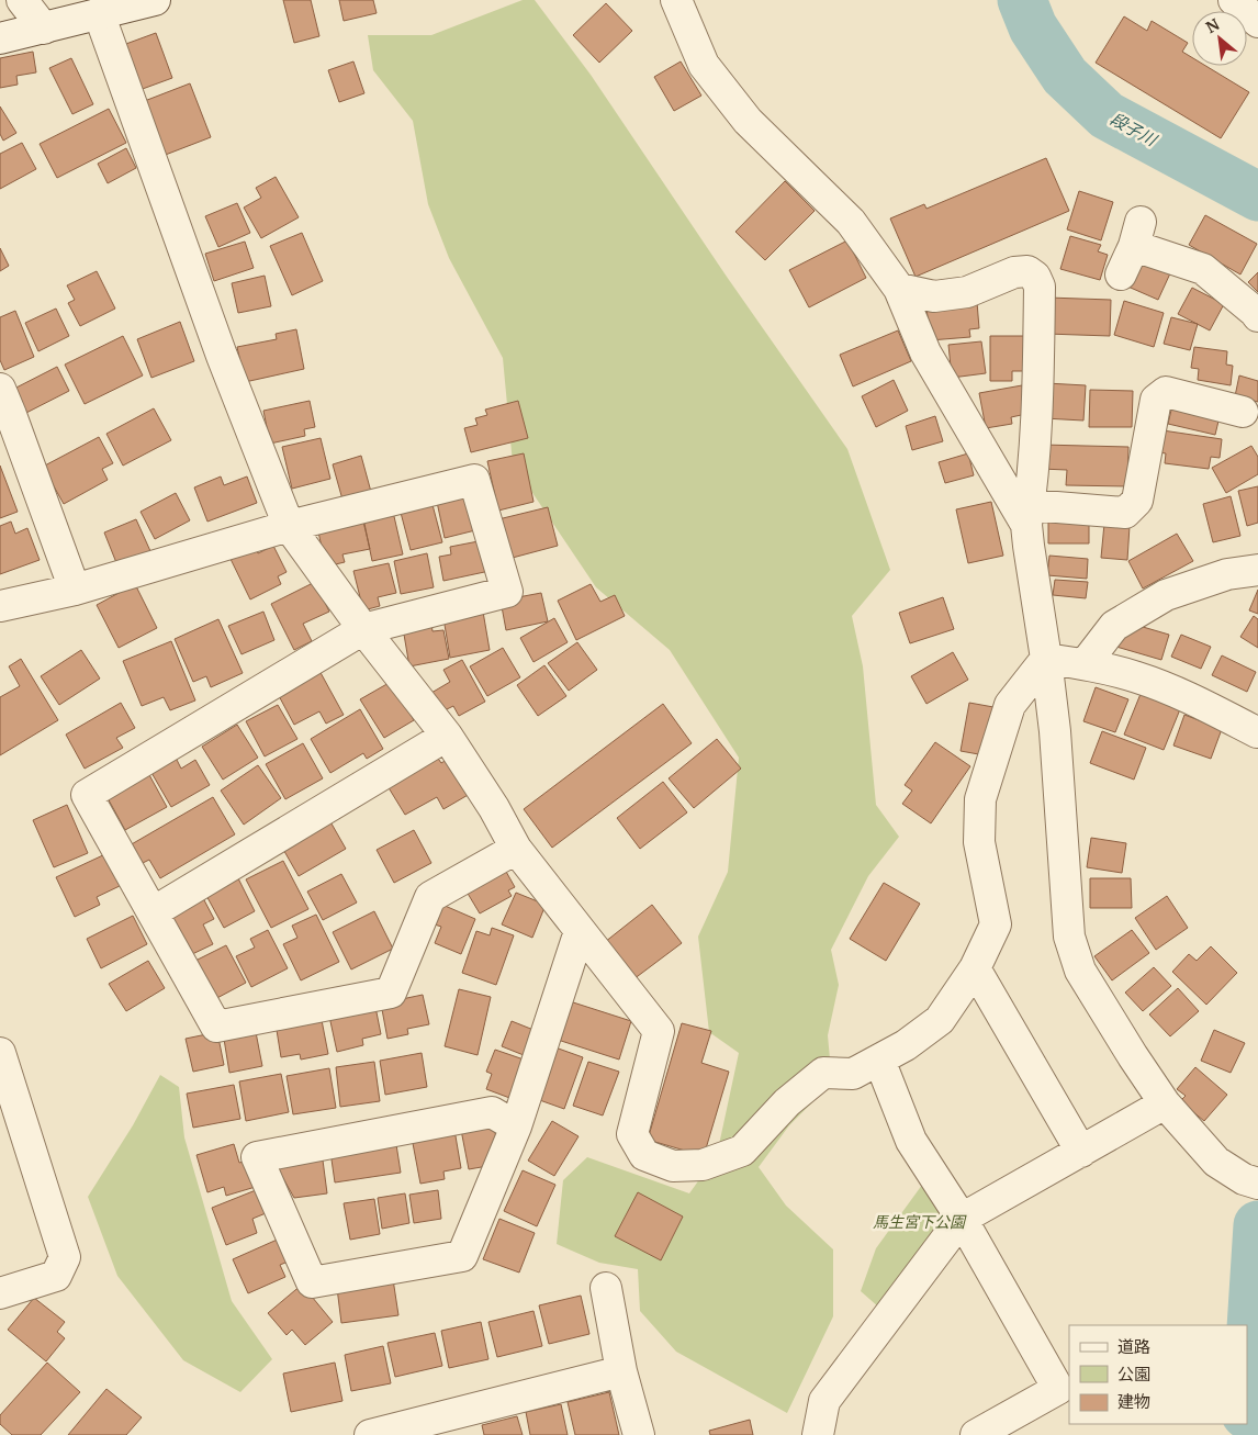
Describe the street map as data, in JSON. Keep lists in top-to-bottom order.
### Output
{
  "water": ["段子川"],
  "parks": ["馬生宮下公園"],
  "legend": ["道路", "公園", "建物"],
  "north": "top left"
}
